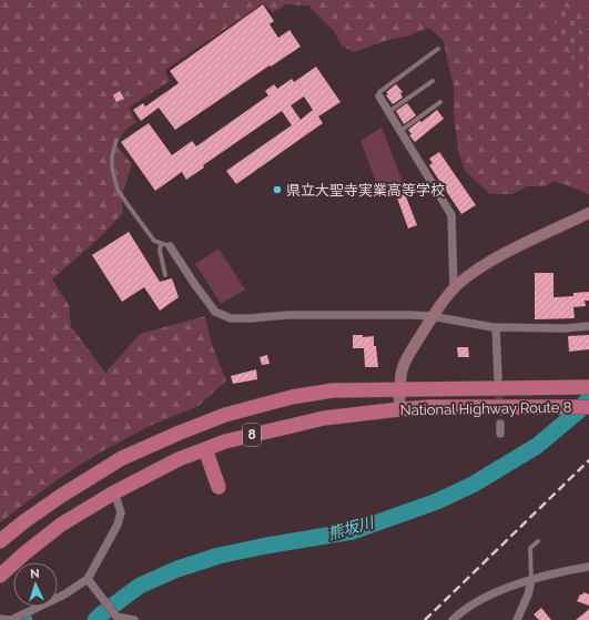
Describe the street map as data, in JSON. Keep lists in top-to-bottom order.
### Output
{
  "streets": {
    "highway": ["National Highway Route 8", "8"]
  },
  "water": ["熊坂川"],
  "places": ["県立大聖寺実業高等学校"],
  "north": "top"
}
